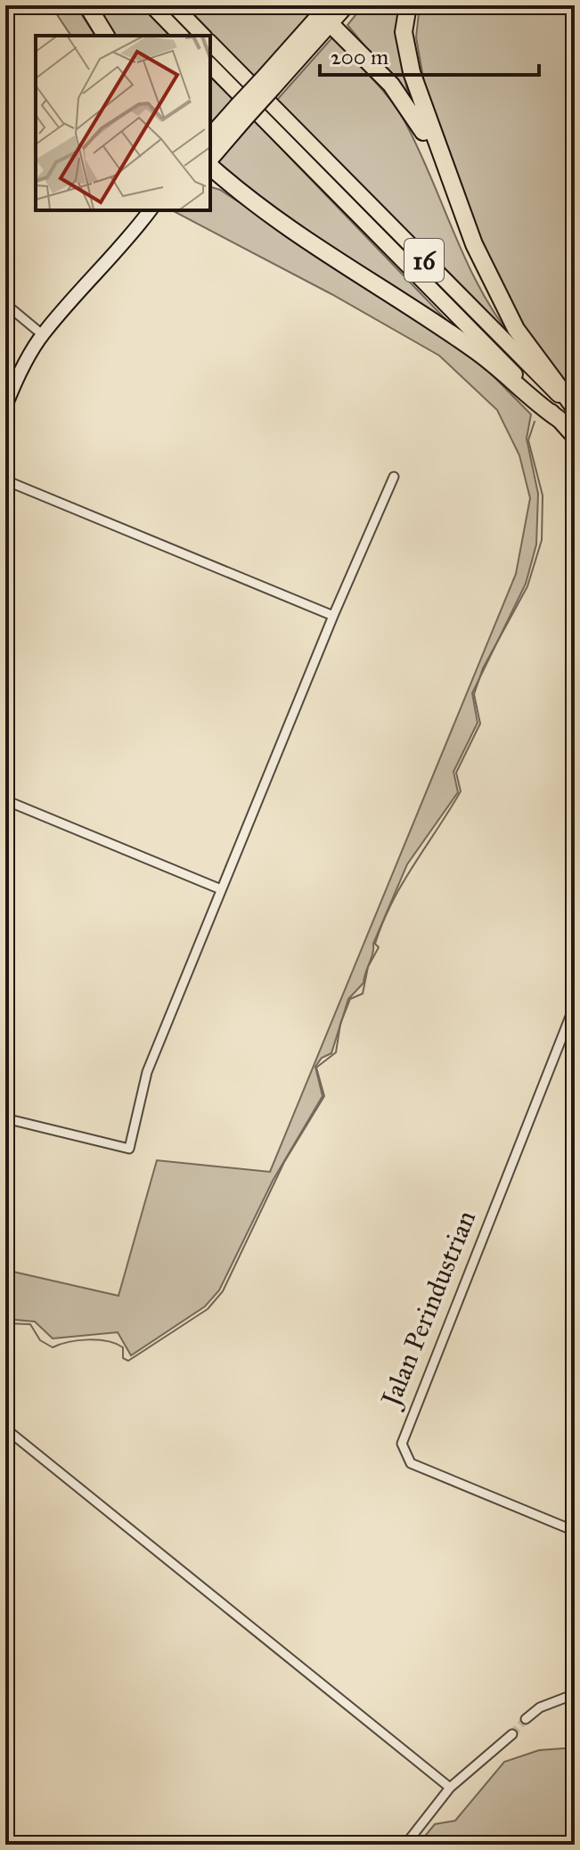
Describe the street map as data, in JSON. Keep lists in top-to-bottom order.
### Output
{
  "streets": {
    "highway": ["16"],
    "street": ["Jalan Perindustrian"]
  },
  "scale_bar": "200 m"
}
